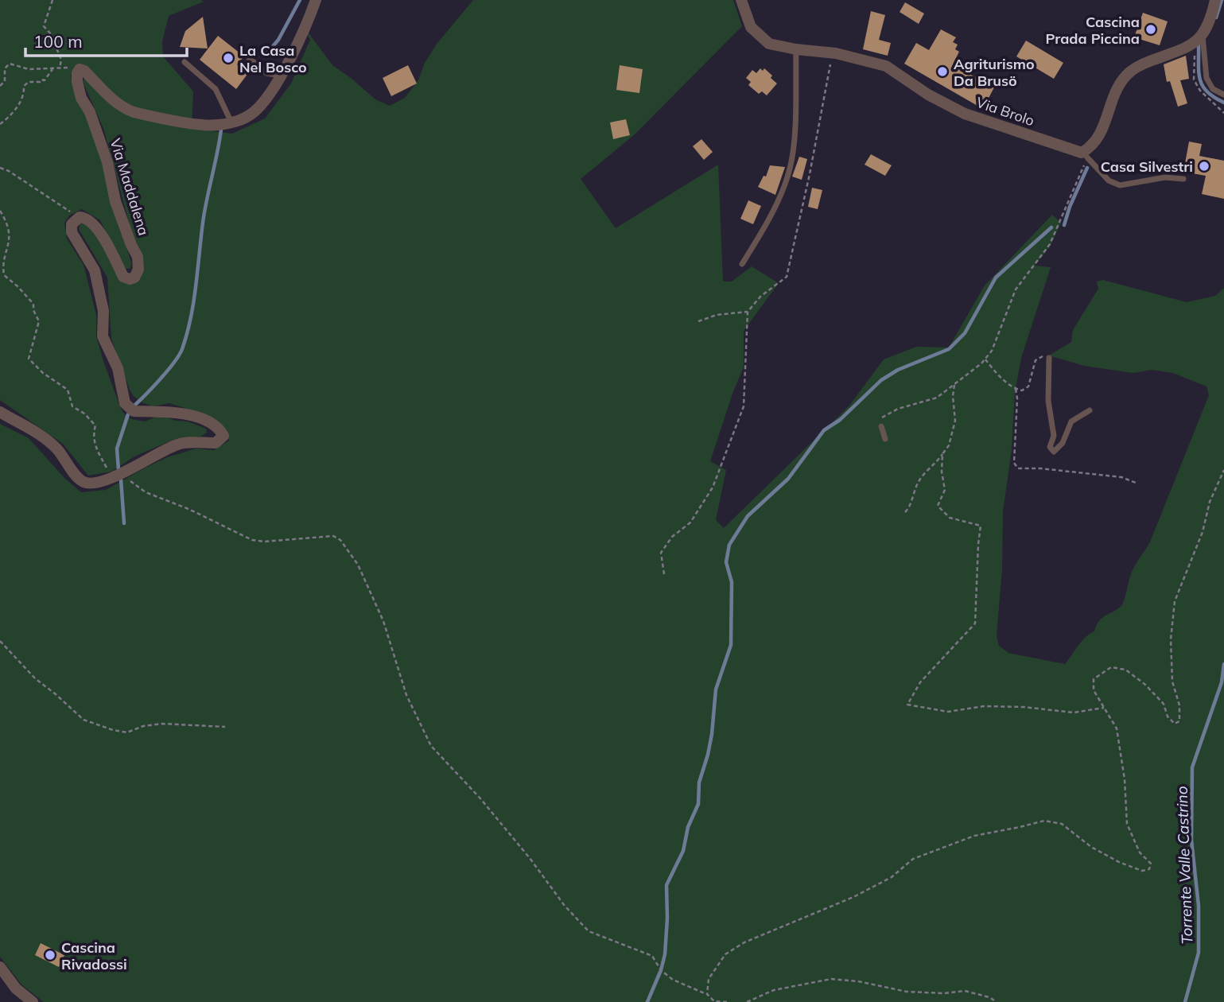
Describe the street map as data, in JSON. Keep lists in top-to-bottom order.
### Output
{
  "streets": {
    "street": ["Via Brolo", "Via Maddalena"]
  },
  "water": ["Torrente Valle Castrino"],
  "places": [
    "Cascina Prada Piccina",
    "La Casa Nel Bosco",
    "Agriturismo Da Brusö",
    "Casa Silvestri",
    "Cascina Rivadossi"
  ],
  "scale_bar": "100 m"
}
